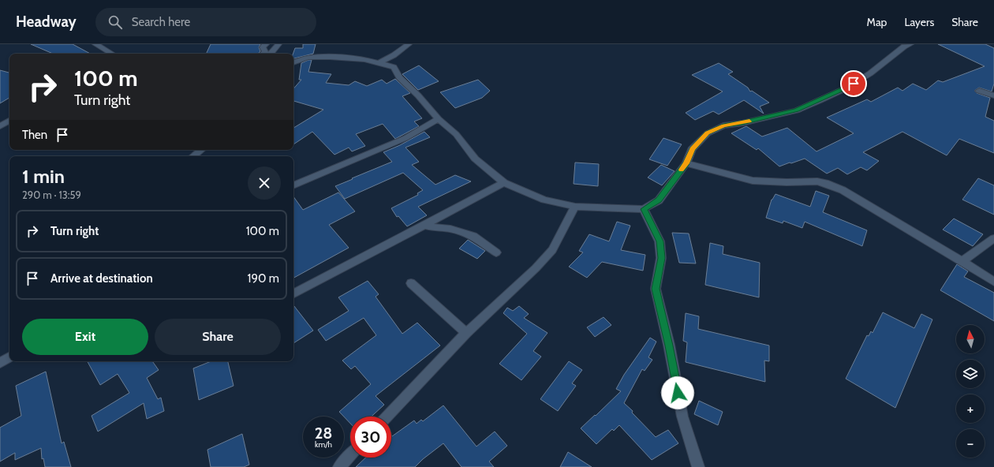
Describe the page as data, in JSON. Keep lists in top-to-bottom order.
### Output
{
  "north": "top",
  "page": {
    "header": "Headway",
    "search": "Search here",
    "nav": ["Map", "Layers", "Share"],
    "turn": ["100 m", "Turn right"],
    "then": "Then",
    "heading": ["1 min", "290 m · 13:59"],
    "list": [
      {
        "name": "Turn right",
        "value": "100 m"
      },
      {
        "name": "Arrive at destination",
        "value": "190 m"
      }
    ],
    "buttons": ["Exit", "Share"],
    "map_buttons": ["+", "−"],
    "speed": "28 km/h",
    "limit": "30"
  }
}
